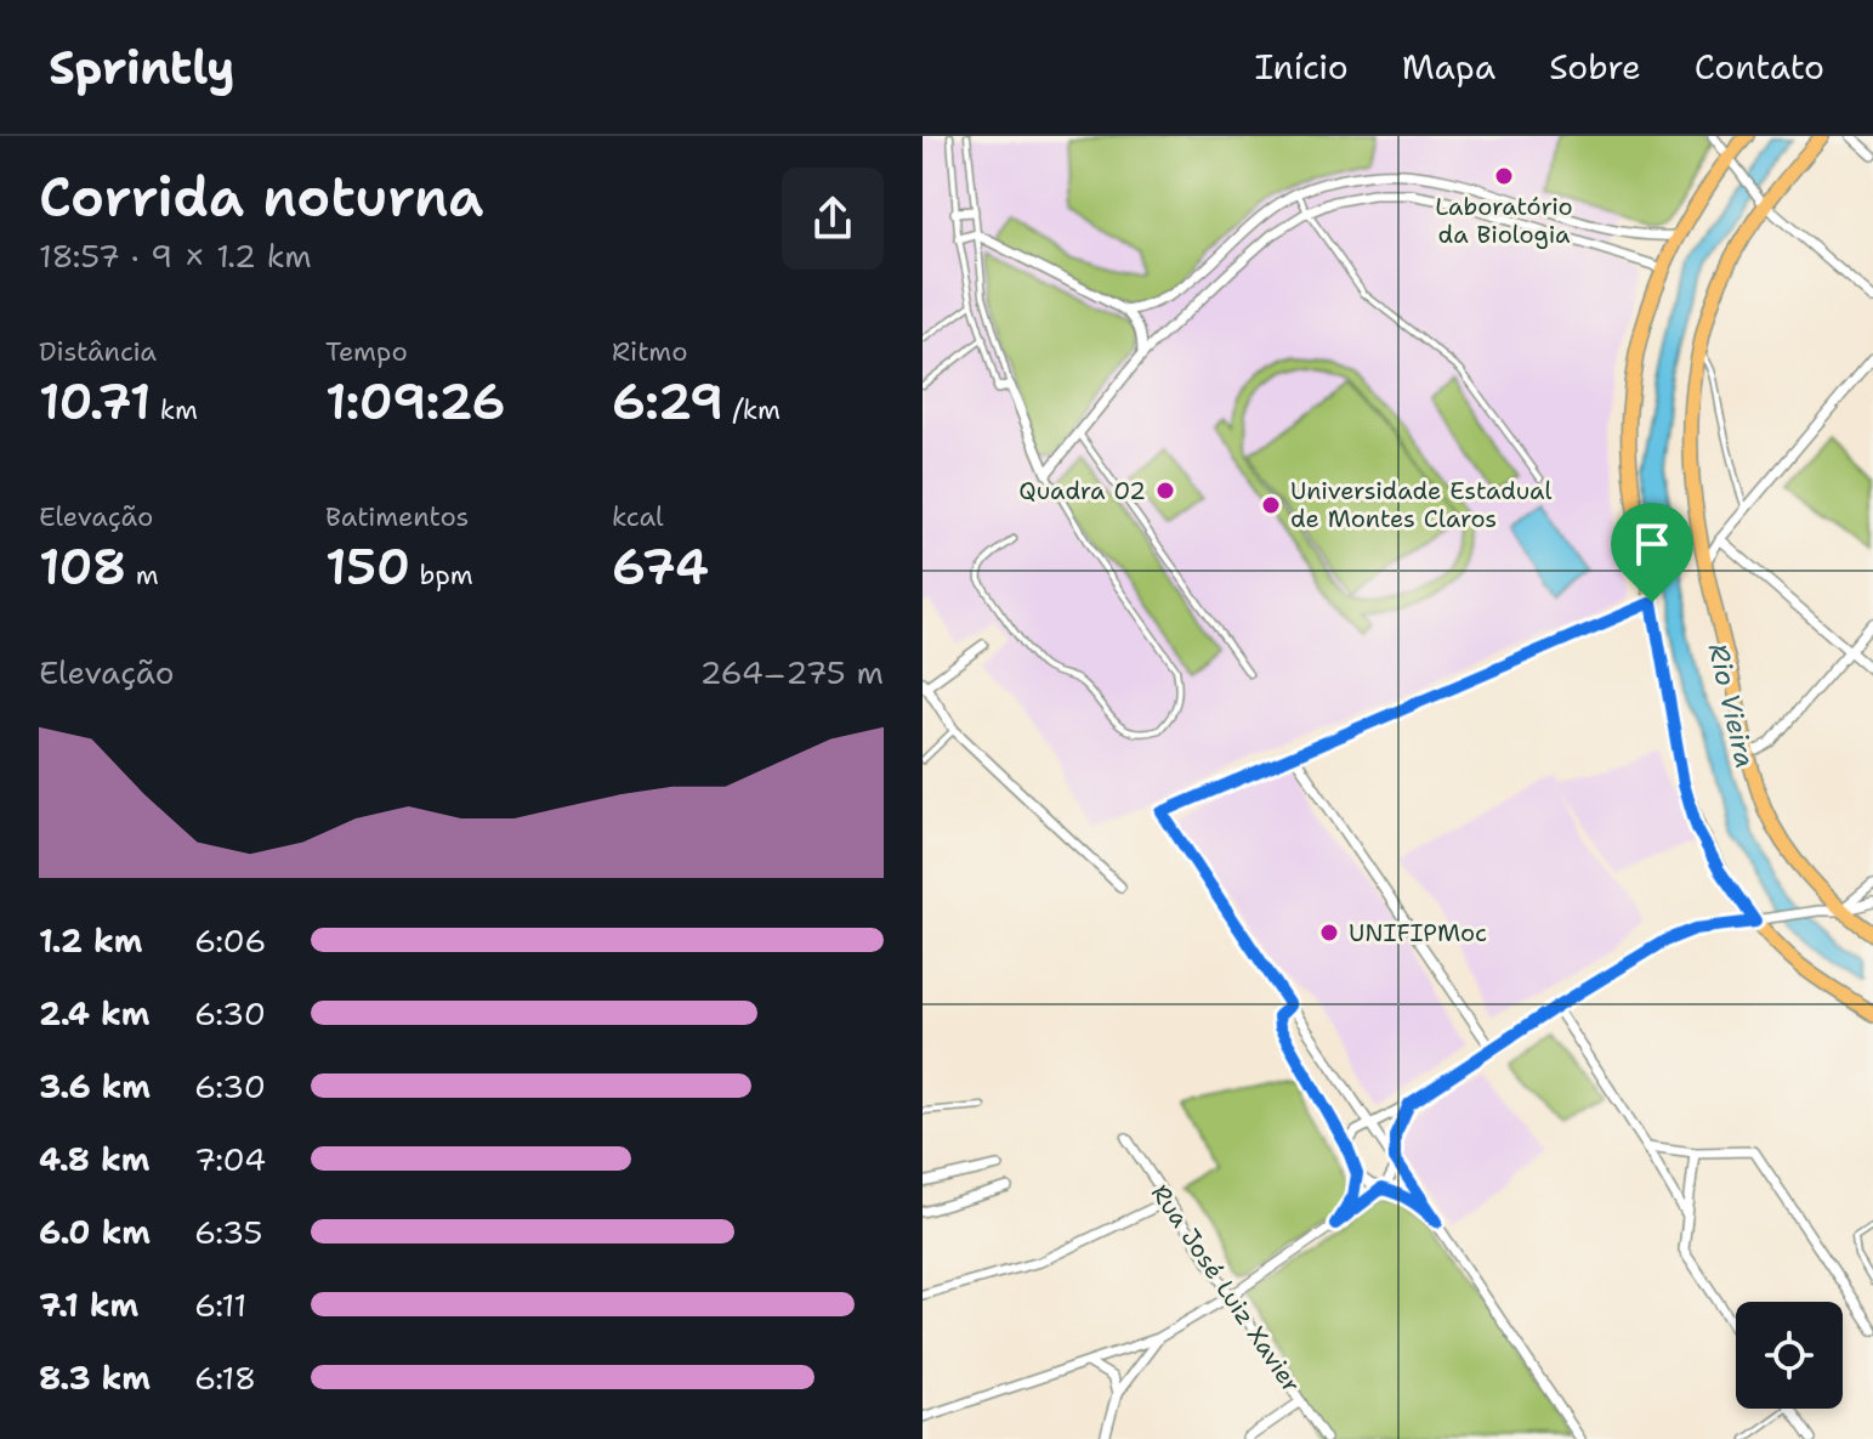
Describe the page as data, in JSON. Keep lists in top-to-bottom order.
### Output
{
  "streets": {
    "street": ["Rua José Luiz Xavier"]
  },
  "water": ["Rio Vieira"],
  "places": [
    "Laboratório da Biologia",
    "Quadra 02",
    "Universidade Estadual de Montes Claros",
    "UNIFIPMoc"
  ],
  "page": {
    "header": "Sprintly",
    "nav": [
      "Início",
      "Mapa",
      "Sobre",
      "Contato"
    ],
    "heading": ["Corrida noturna", "18:57 · 9 × 1.2 km"],
    "stats": [
      ["Distância", "10.71 km"],
      ["Tempo", "1:09:26"],
      ["Ritmo", "6:29 /km"],
      ["Elevação", "108 m"],
      ["Batimentos", "150 bpm"],
      ["kcal", "674"]
    ],
    "chart": ["Elevação", "264–275 m"],
    "list": [
      {
        "name": "1.2 km",
        "note": "6:06"
      },
      {
        "name": "2.4 km",
        "note": "6:30"
      },
      {
        "name": "3.6 km",
        "note": "6:30"
      },
      {
        "name": "4.8 km",
        "note": "7:04"
      },
      {
        "name": "6.0 km",
        "note": "6:35"
      },
      {
        "name": "7.1 km",
        "note": "6:11"
      },
      {
        "name": "8.3 km",
        "note": "6:18"
      }
    ]
  }
}
